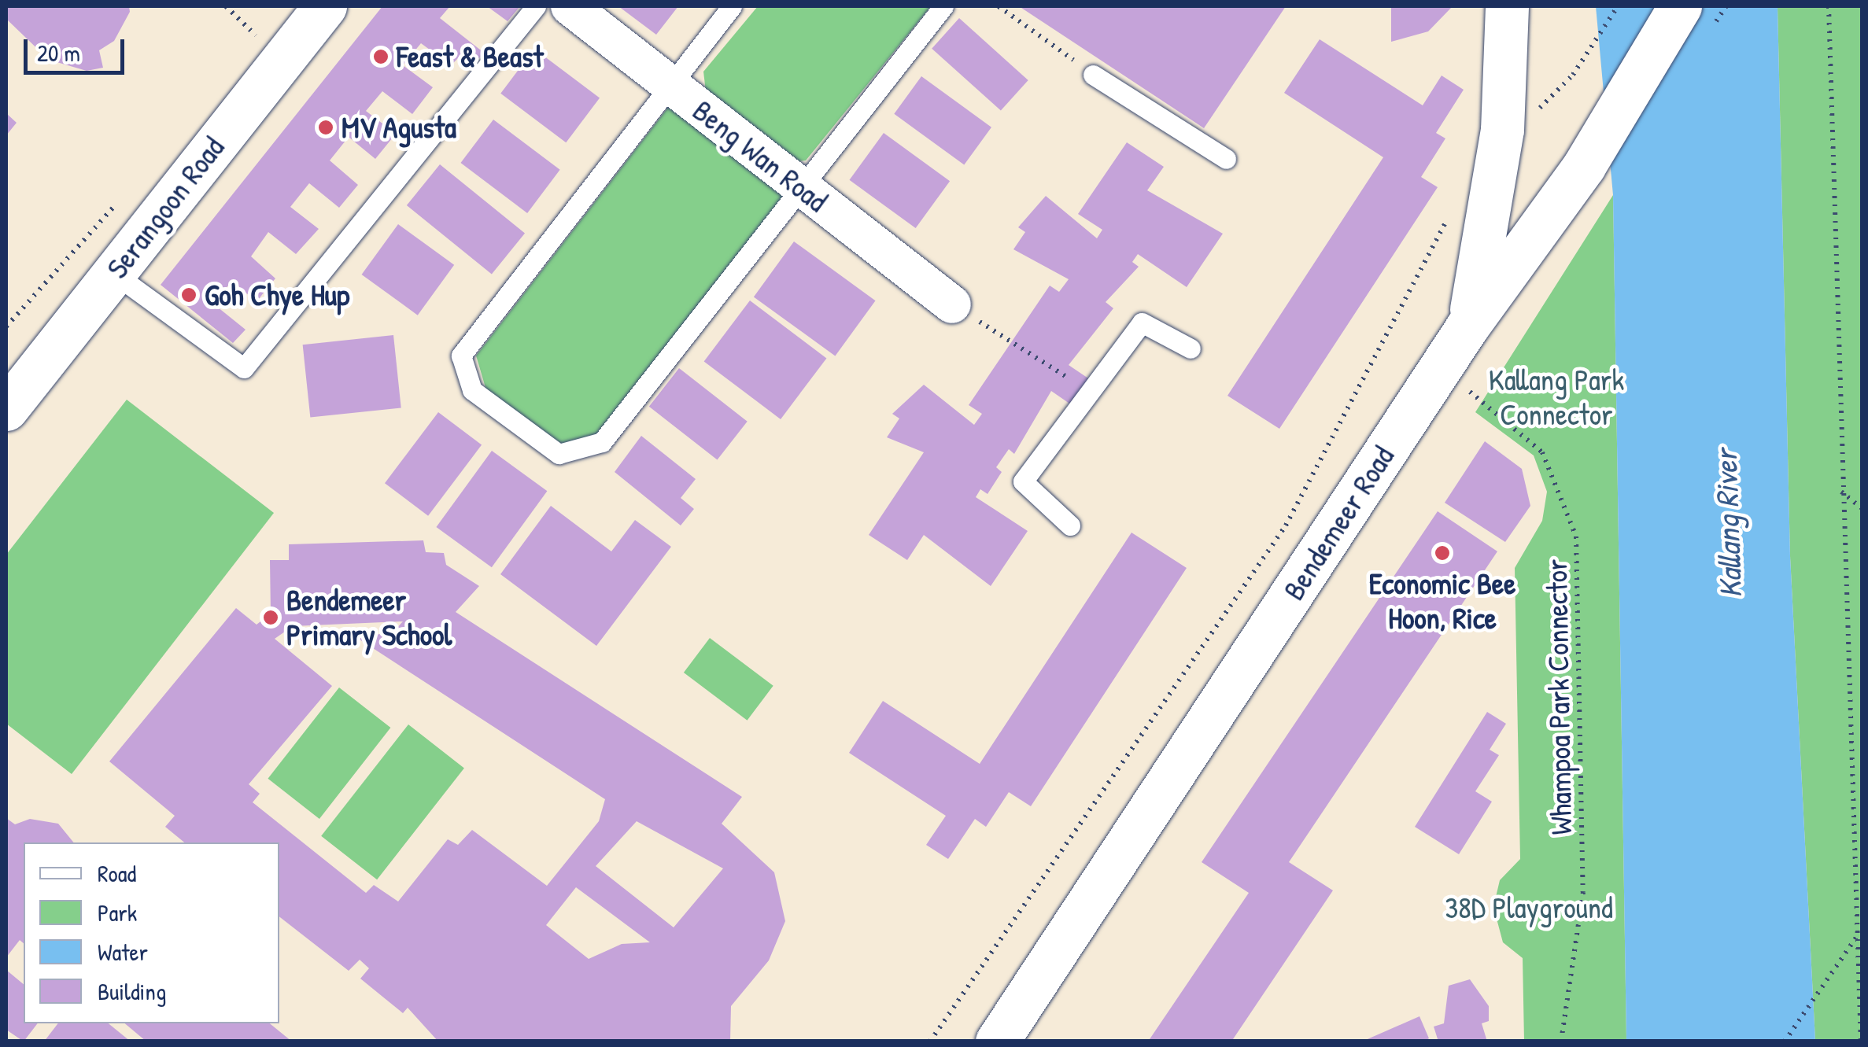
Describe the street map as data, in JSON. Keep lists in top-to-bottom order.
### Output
{
  "streets": {
    "main road": ["Serangoon Road", "Bendemeer Road"],
    "street": ["Beng Wan Road"],
    "path": ["Whampoa Park Connector"]
  },
  "water": ["Kallang River"],
  "parks": ["Kallang Park Connector", "38D Playground"],
  "places": [
    "Feast & Beast",
    "MV Agusta",
    "Goh Chye Hup",
    "Economic Bee Hoon, Rice",
    "Bendemeer Primary School"
  ],
  "legend": [
    "Road",
    "Park",
    "Water",
    "Building"
  ],
  "scale_bar": "20 m"
}
